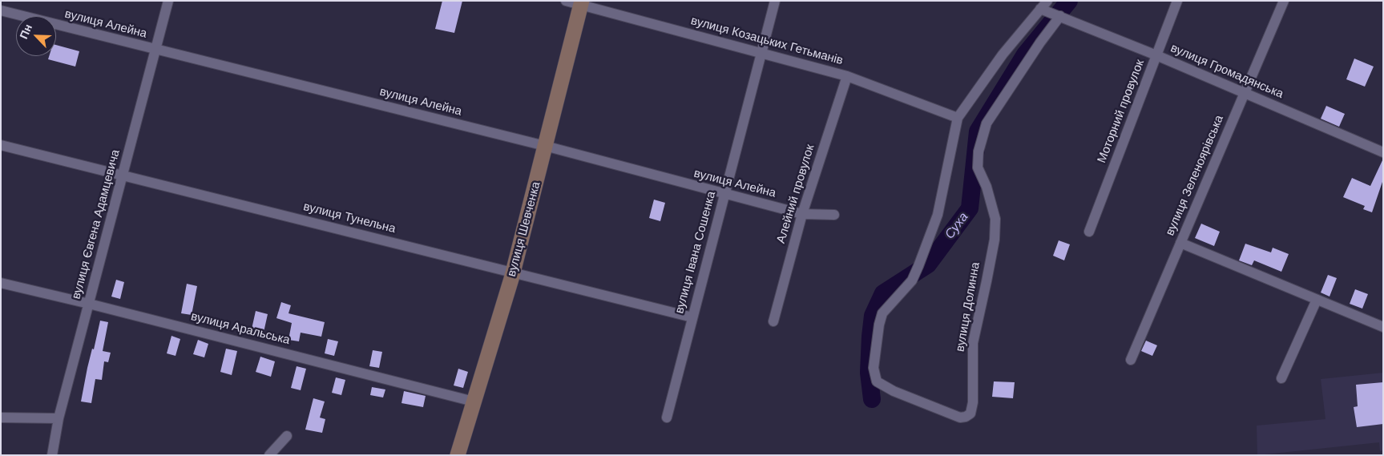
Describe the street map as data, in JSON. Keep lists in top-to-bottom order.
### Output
{
  "streets": {
    "street": [
      "вулиця Алейна",
      "вулиця Козацьких Гетьманів",
      "вулиця Громадянська",
      "Моторний провулок",
      "вулиця Зеленоярівська",
      "Алейний провулок",
      "вулиця Тунельна",
      "вулиця Євгена Адамцевича",
      "вулиця Шевченка",
      "вулиця Івана Сошенка",
      "вулиця Долинна",
      "вулиця Аральська"
    ]
  },
  "crossings": [
    ["вулиця Алейна", "Алейний провулок"],
    ["вулиця Алейна", "вулиця Євгена Адамцевича"],
    ["вулиця Алейна", "вулиця Шевченка"],
    ["вулиця Алейна", "вулиця Івана Сошенка"],
    ["вулиця Козацьких Гетьманів", "Алейний провулок"],
    ["вулиця Козацьких Гетьманів", "вулиця Шевченка"],
    ["вулиця Козацьких Гетьманів", "вулиця Івана Сошенка"],
    ["вулиця Козацьких Гетьманів", "вулиця Долинна"],
    ["вулиця Громадянська", "Моторний провулок"],
    ["вулиця Громадянська", "вулиця Зеленоярівська"],
    ["вулиця Громадянська", "вулиця Долинна"],
    ["вулиця Тунельна", "вулиця Євгена Адамцевича"],
    ["вулиця Тунельна", "вулиця Шевченка"],
    ["вулиця Тунельна", "вулиця Івана Сошенка"],
    ["вулиця Євгена Адамцевича", "вулиця Аральська"],
    ["вулиця Шевченка", "вулиця Аральська"]
  ],
  "water": ["Суха"],
  "north": "top left"
}
